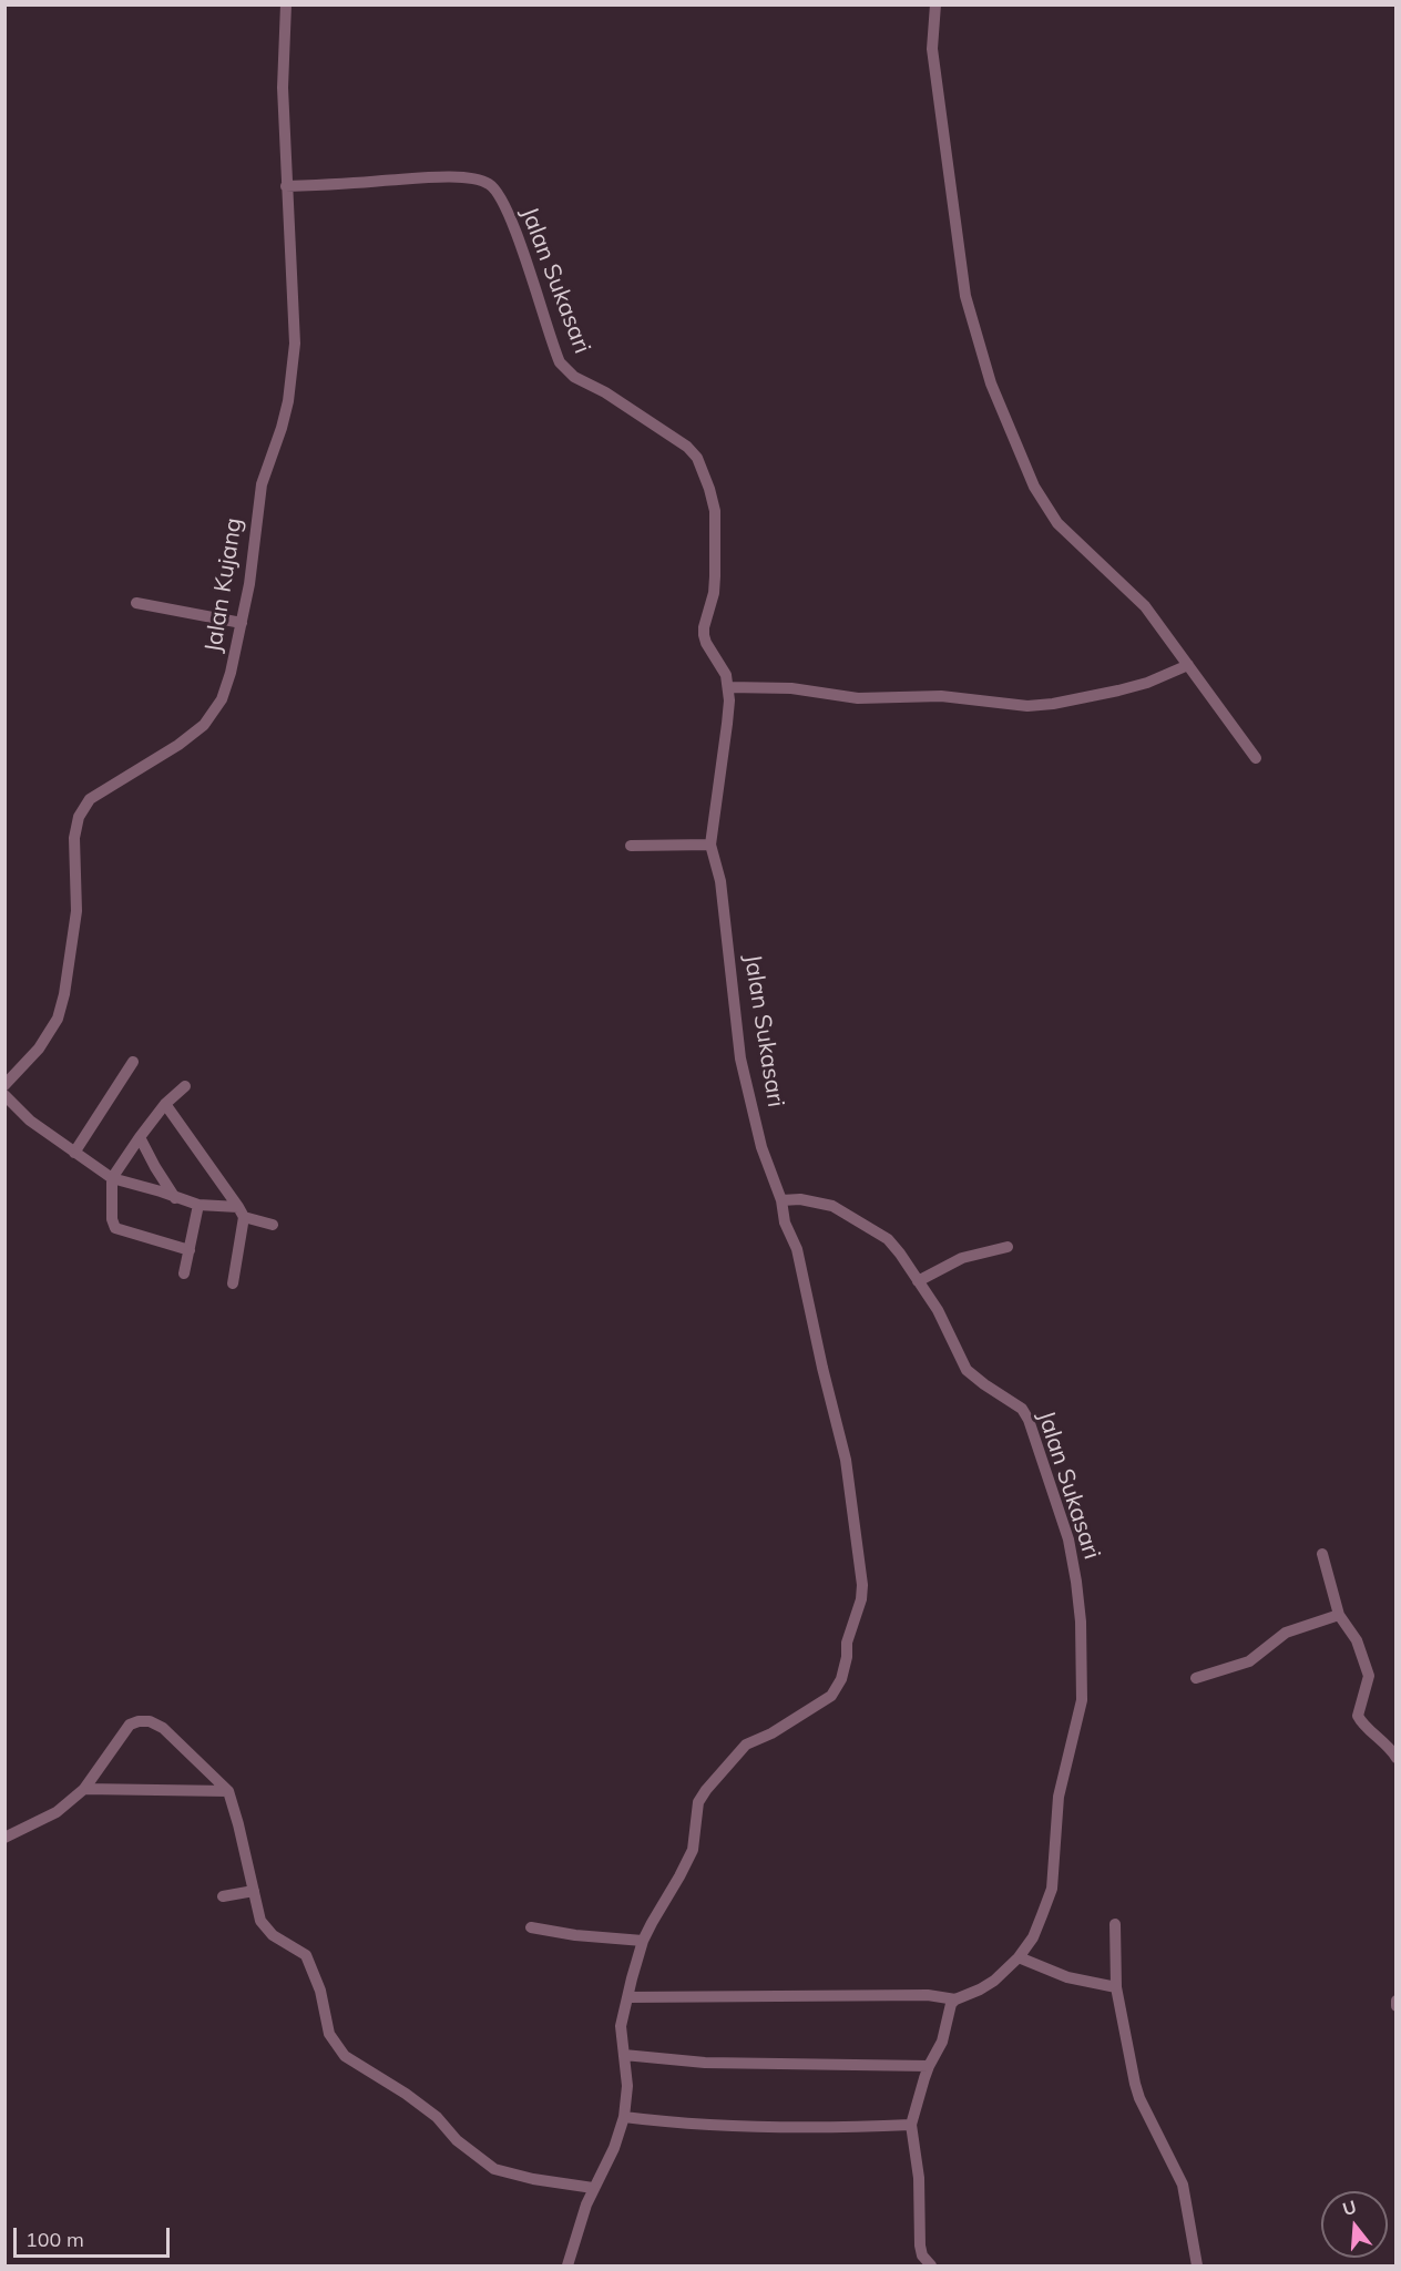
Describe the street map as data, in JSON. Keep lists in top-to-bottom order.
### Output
{
  "streets": {
    "street": ["Jalan Sukasari", "Jalan Kujang"]
  },
  "crossings": [
    ["Jalan Sukasari", "Jalan Kujang"]
  ],
  "scale_bar": "100 m",
  "north": "top"
}
